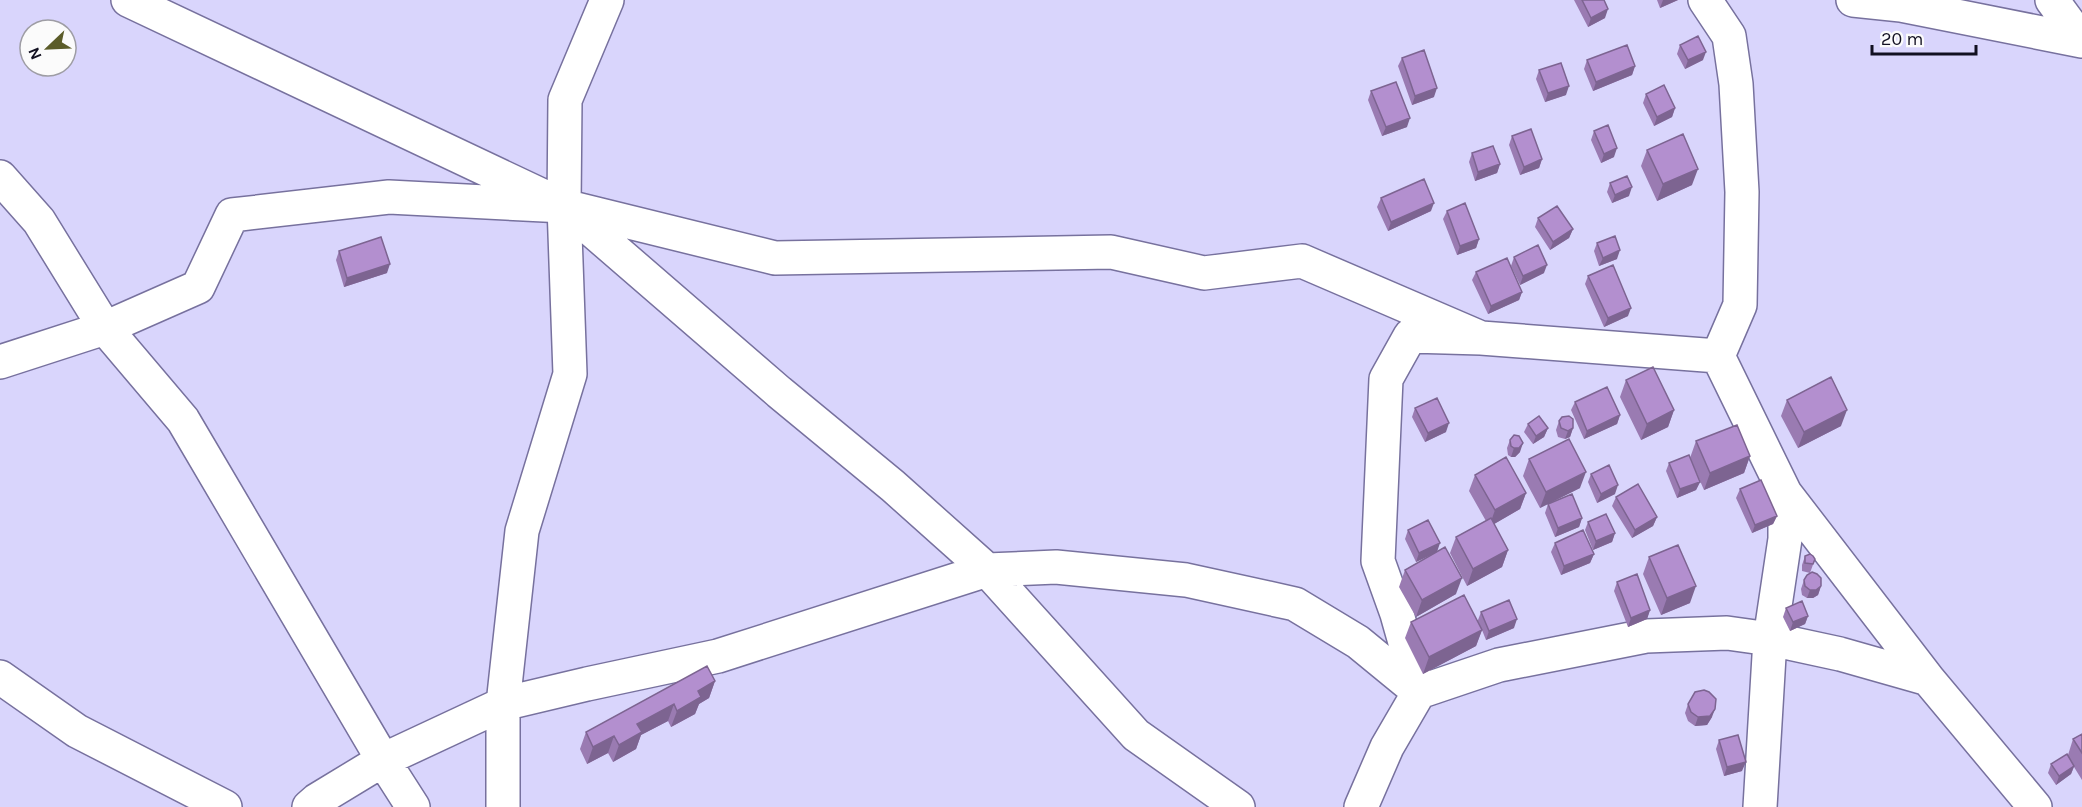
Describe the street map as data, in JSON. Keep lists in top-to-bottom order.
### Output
{
  "scale_bar": "20 m",
  "north": "bottom left"
}
